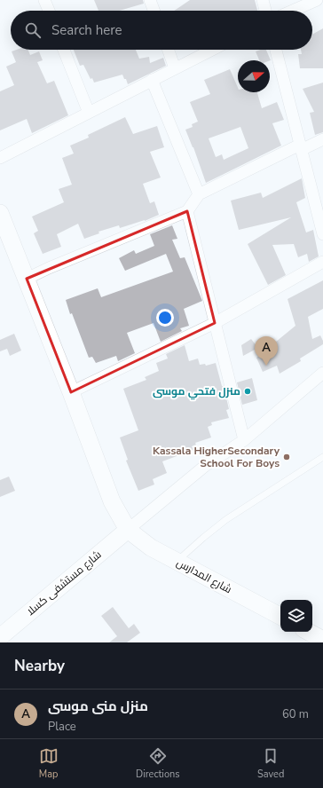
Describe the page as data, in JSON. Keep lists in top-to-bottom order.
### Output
{
  "streets": {
    "street": ["شارع المدارس", "شارع مستشفى كسلا"]
  },
  "crossings": [
    ["شارع المدارس", "شارع مستشفى كسلا"]
  ],
  "places": ["منزل فتحي موسى", "Kassala HigherSecondary School For Boys"],
  "north": "right",
  "page": {
    "search": "Search here",
    "pins": "A",
    "heading": "Nearby",
    "list": [
      {
        "mark": "A",
        "name": "منزل منى موسى",
        "note": "Place",
        "value": "60 m"
      }
    ],
    "nav": ["Map", "Directions", "Saved"]
  }
}
